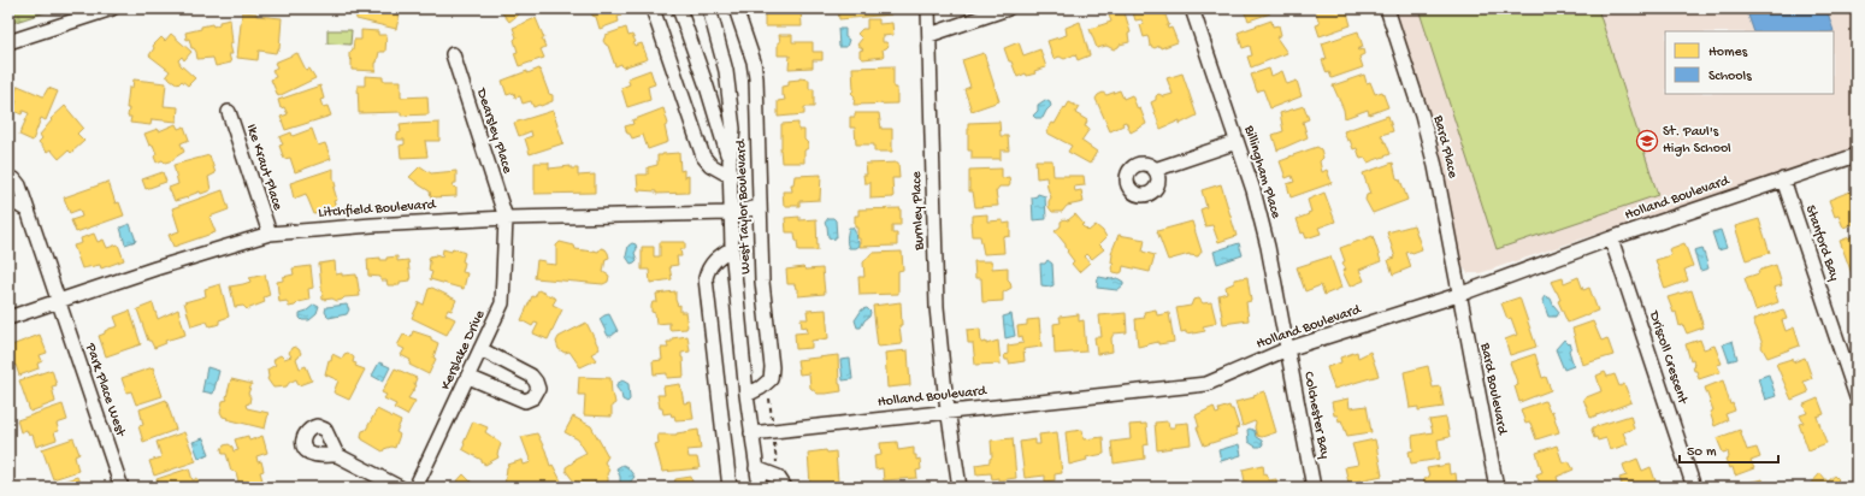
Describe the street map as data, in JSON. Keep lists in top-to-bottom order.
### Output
{
  "streets": {
    "street": [
      "Dearsley Place",
      "Bard Place",
      "Ike Kraut Place",
      "Billingham Place",
      "Holland Boulevard",
      "West Taylor Boulevard",
      "Litchfield Boulevard",
      "Burnley Place",
      "Stanford Bay",
      "Kerslake Drive",
      "Driscoll Crescent",
      "Bard Boulevard",
      "Park Place West",
      "Colchester Bay"
    ]
  },
  "crossings": [
    ["Dearsley Place", "Litchfield Boulevard"],
    ["Dearsley Place", "Kerslake Drive"],
    ["Bard Place", "Holland Boulevard"],
    ["Bard Place", "Bard Boulevard"],
    ["Ike Kraut Place", "Litchfield Boulevard"],
    ["Billingham Place", "Holland Boulevard"],
    ["Billingham Place", "Colchester Bay"],
    ["Holland Boulevard", "West Taylor Boulevard"],
    ["Holland Boulevard", "Burnley Place"],
    ["Holland Boulevard", "Stanford Bay"],
    ["Holland Boulevard", "Driscoll Crescent"],
    ["Holland Boulevard", "Bard Boulevard"],
    ["Holland Boulevard", "Colchester Bay"],
    ["West Taylor Boulevard", "Litchfield Boulevard"],
    ["Litchfield Boulevard", "Kerslake Drive"],
    ["Litchfield Boulevard", "Park Place West"]
  ],
  "places": {
    "school or university": ["St. Paul's High School"]
  },
  "legend": ["Homes", "Schools"],
  "scale_bar": "50 m"
}
